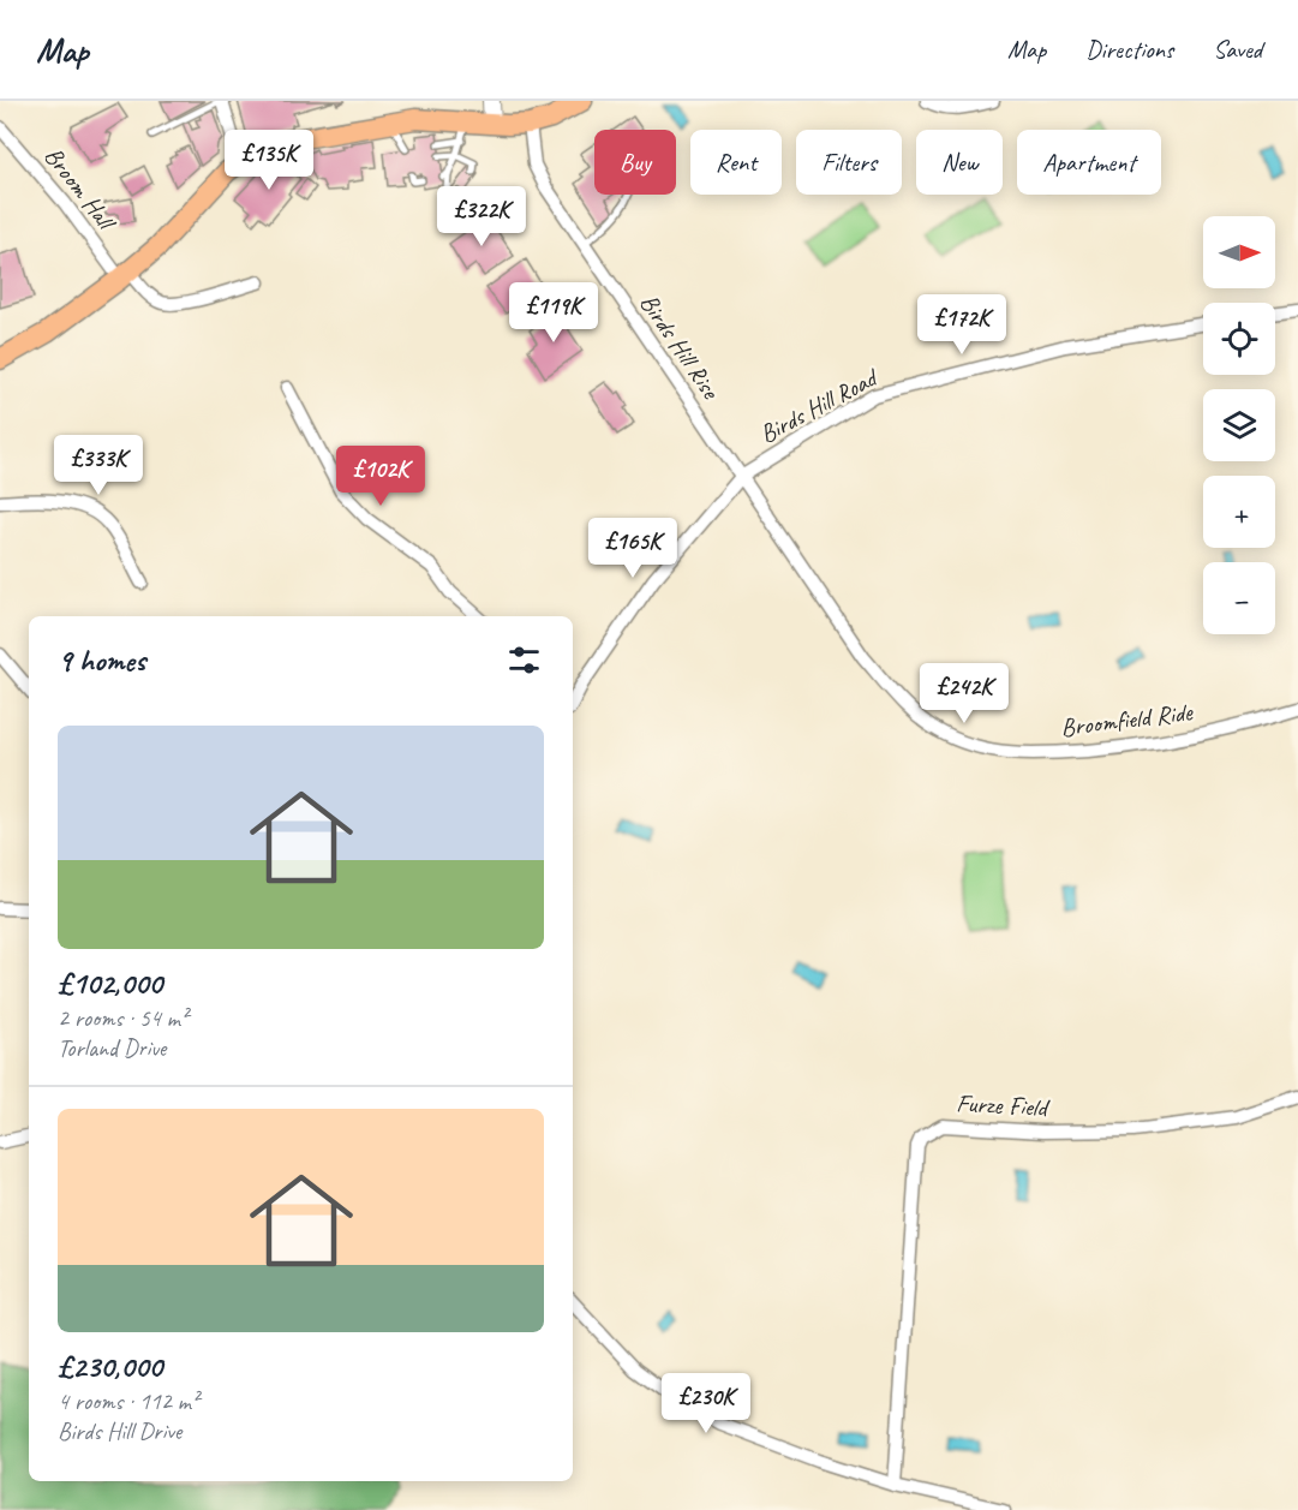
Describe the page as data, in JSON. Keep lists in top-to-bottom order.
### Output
{
  "streets": {
    "street": [
      "Broom Hall",
      "Birds Hill Rise",
      "Birds Hill Road",
      "Broomfield Ride",
      "Furze Field"
    ]
  },
  "crossings": [
    ["Birds Hill Rise", "Birds Hill Road"],
    ["Birds Hill Rise", "Broomfield Ride"],
    ["Birds Hill Road", "Broomfield Ride"]
  ],
  "north": "right",
  "page": {
    "header": "Map",
    "nav": ["Map", "Directions", "Saved"],
    "price": [
      "£135K",
      "£322K",
      "£119K",
      "£172K",
      "£333K",
      "£102K",
      "£165K",
      "£242K",
      "£230K"
    ],
    "chip": [
      "Buy",
      "Rent",
      "Filters",
      "New",
      "Apartment"
    ],
    "map_buttons": ["+", "−"],
    "heading": "9 homes",
    "list": [
      {
        "name": "£102,000",
        "note": "2 rooms · 54 m² · Torland Drive"
      },
      {
        "name": "£230,000",
        "note": "4 rooms · 112 m² · Birds Hill Drive"
      }
    ]
  }
}
